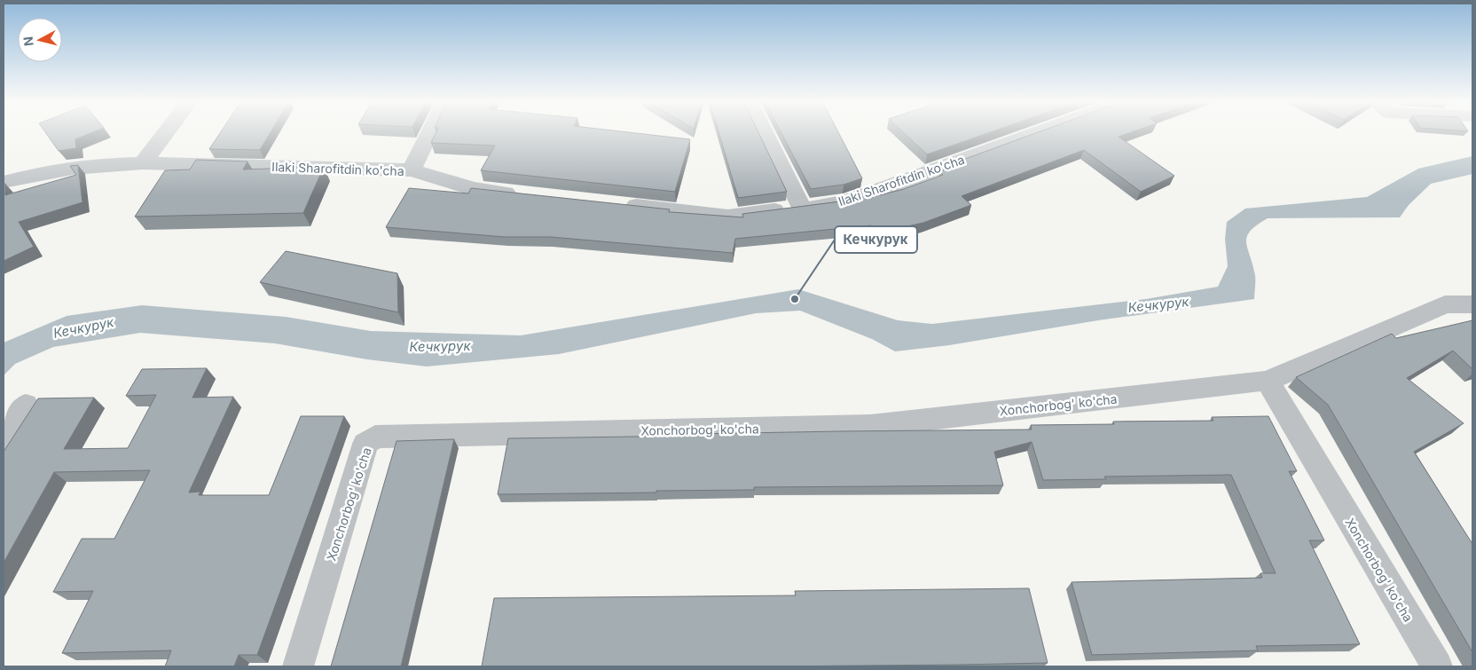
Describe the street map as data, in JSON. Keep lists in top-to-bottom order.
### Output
{
  "streets": {
    "street": ["Ilaki Sharofitdin ko'cha", "Xonchorbog' ko'cha"]
  },
  "water": ["Кечкурук"],
  "places": ["Кечкурук"],
  "north": "left"
}
